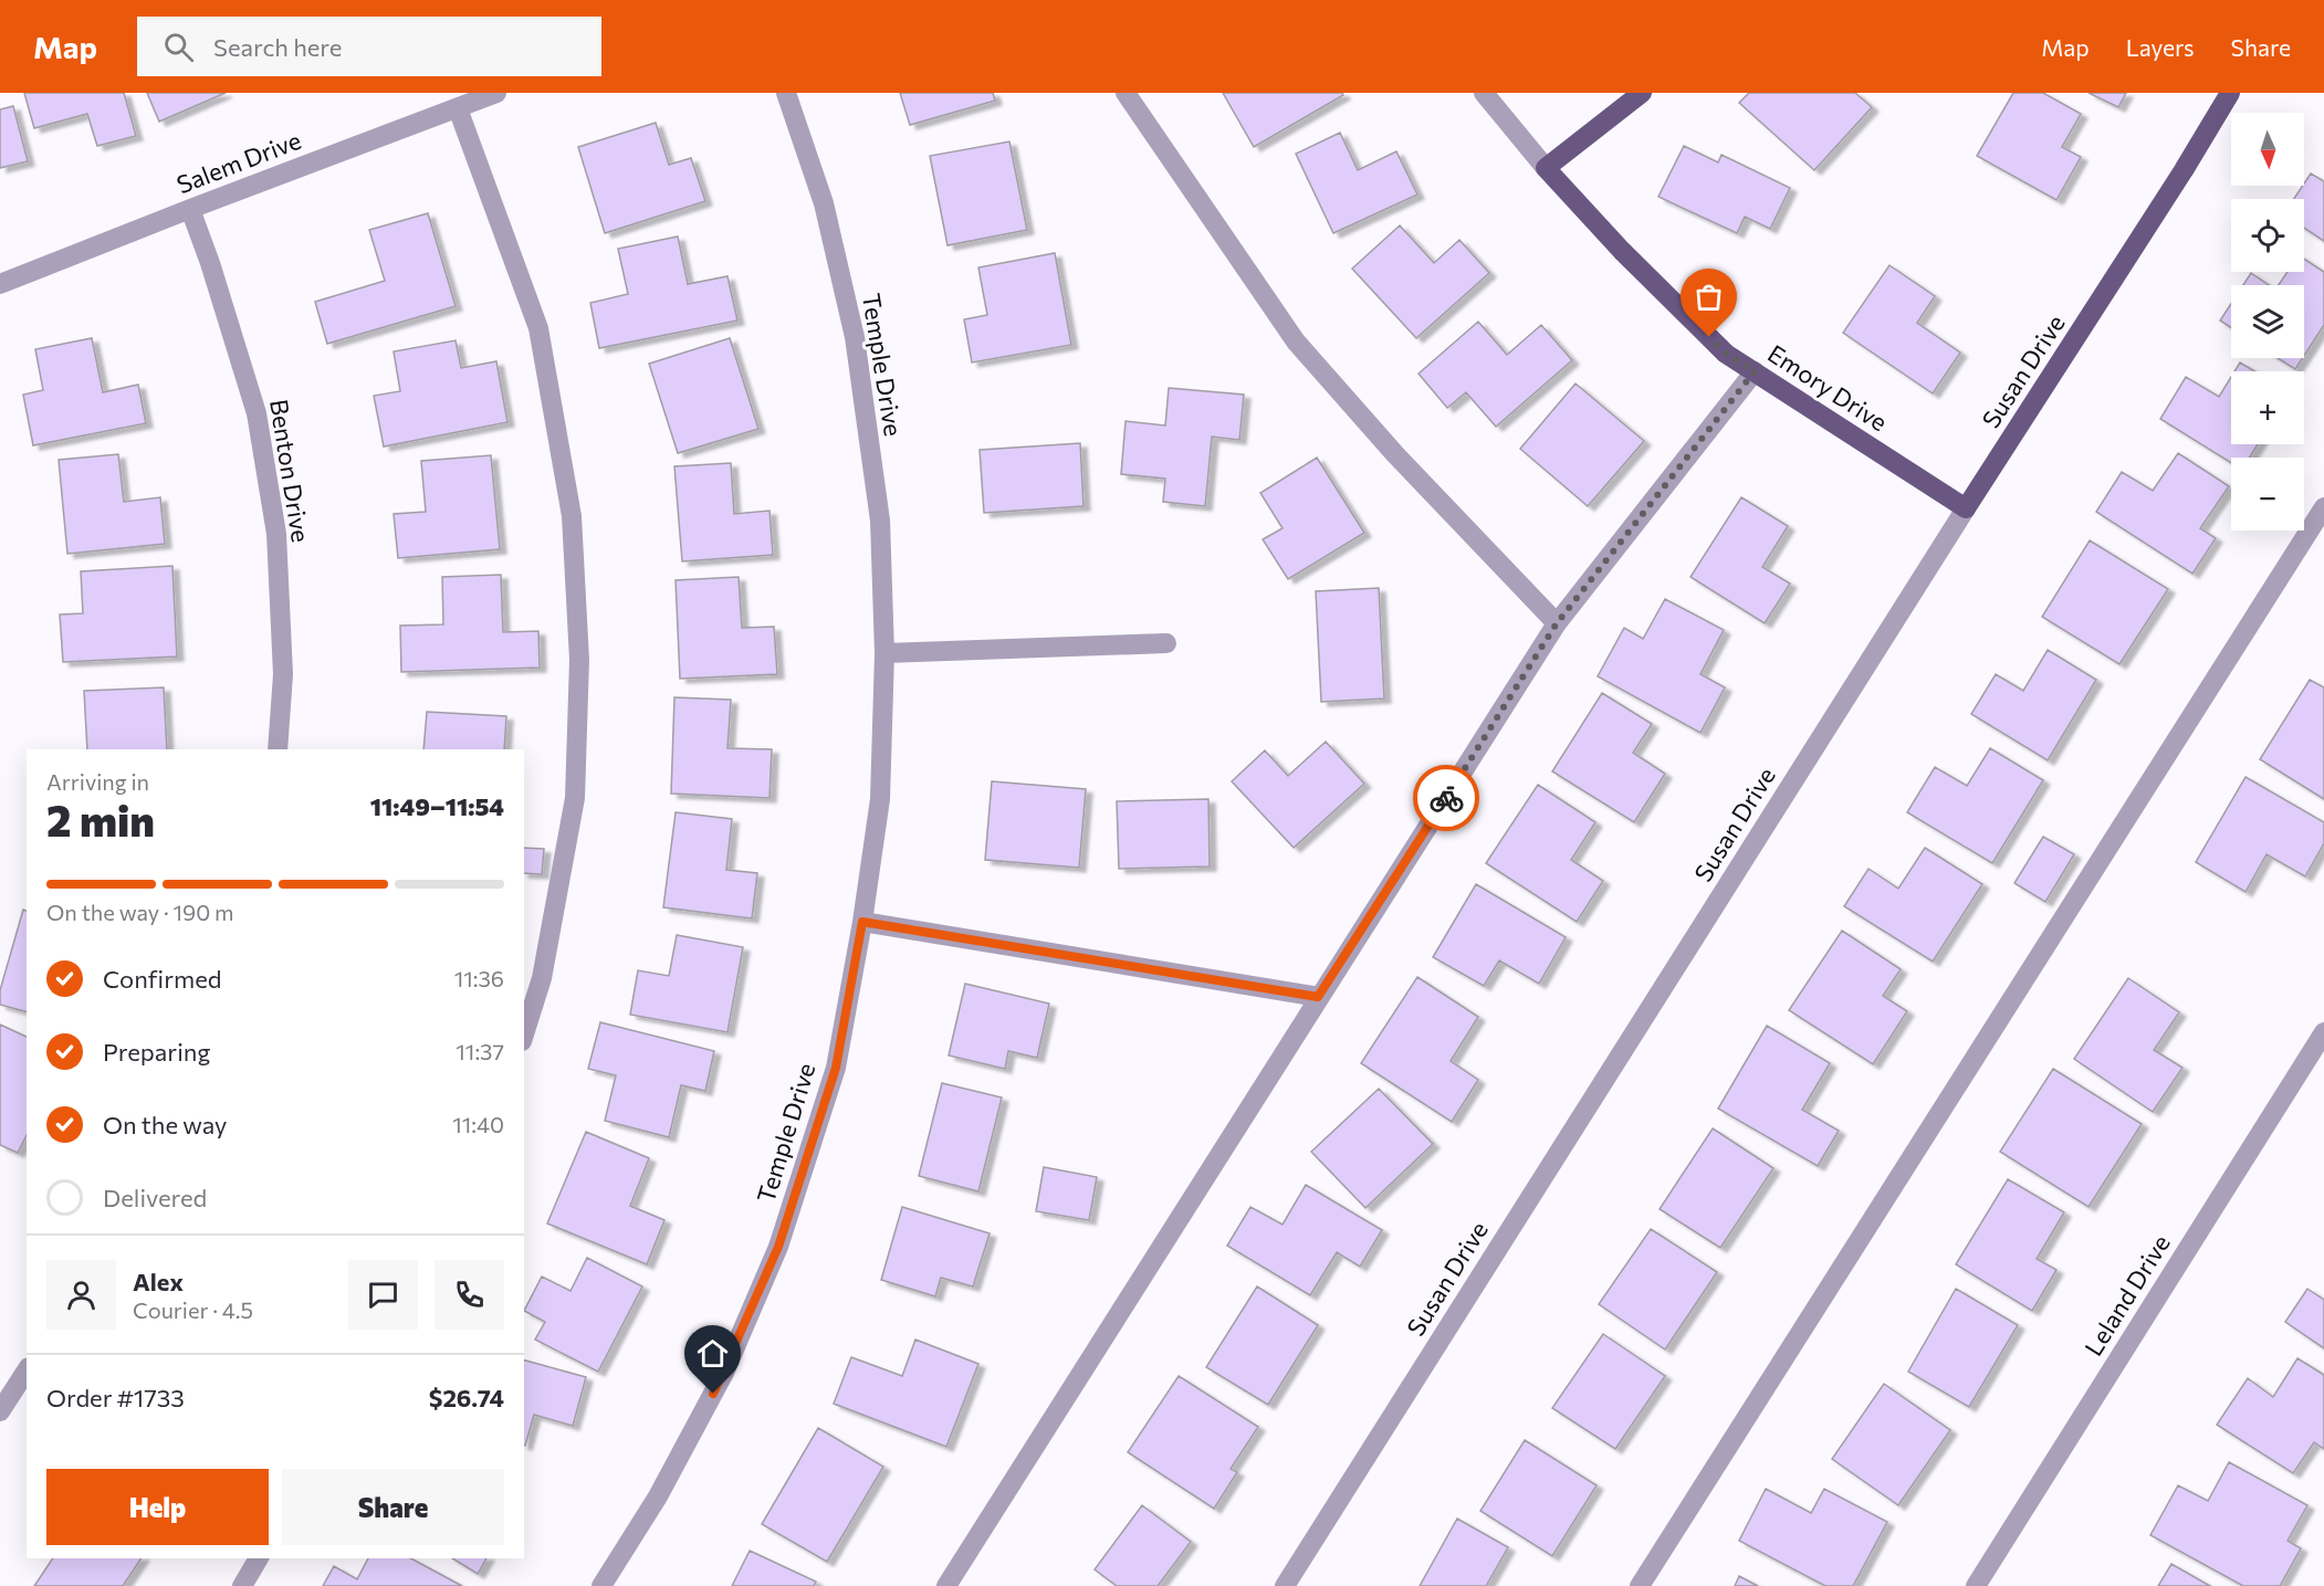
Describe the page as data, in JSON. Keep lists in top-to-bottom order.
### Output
{
  "streets": {
    "main road": ["Susan Drive", "Emory Drive"],
    "street": [
      "Salem Drive",
      "Temple Drive",
      "Benton Drive",
      "Leland Drive"
    ]
  },
  "crossings": [
    ["Salem Drive", "Benton Drive"],
    ["Susan Drive", "Emory Drive"]
  ],
  "north": "bottom",
  "page": {
    "header": "Map",
    "search": "Search here",
    "nav": ["Map", "Layers", "Share"],
    "map_buttons": ["+", "−"],
    "heading": ["2 min", "Arriving in", "11:49–11:54"],
    "panel": [
      "Alex",
      "Courier · 4.5",
      "Order #1733",
      "$26.74"
    ],
    "bar": "On the way · 190 m",
    "list": [
      ["Confirmed", "11:36"],
      ["Preparing", "11:37"],
      ["On the way", "11:40"],
      "Delivered"
    ],
    "buttons": ["Help", "Share"]
  }
}
